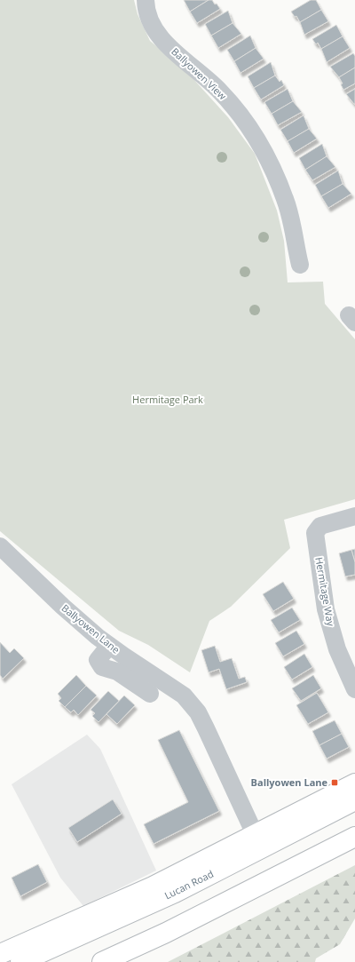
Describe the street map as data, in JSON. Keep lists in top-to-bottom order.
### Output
{
  "streets": {
    "highway": ["Lucan Road"],
    "street": ["Ballyowen View", "Hermitage Way", "Ballyowen Lane"]
  },
  "parks": ["Hermitage Park"],
  "places": {
    "transit": ["Ballyowen Lane"]
  }
}
